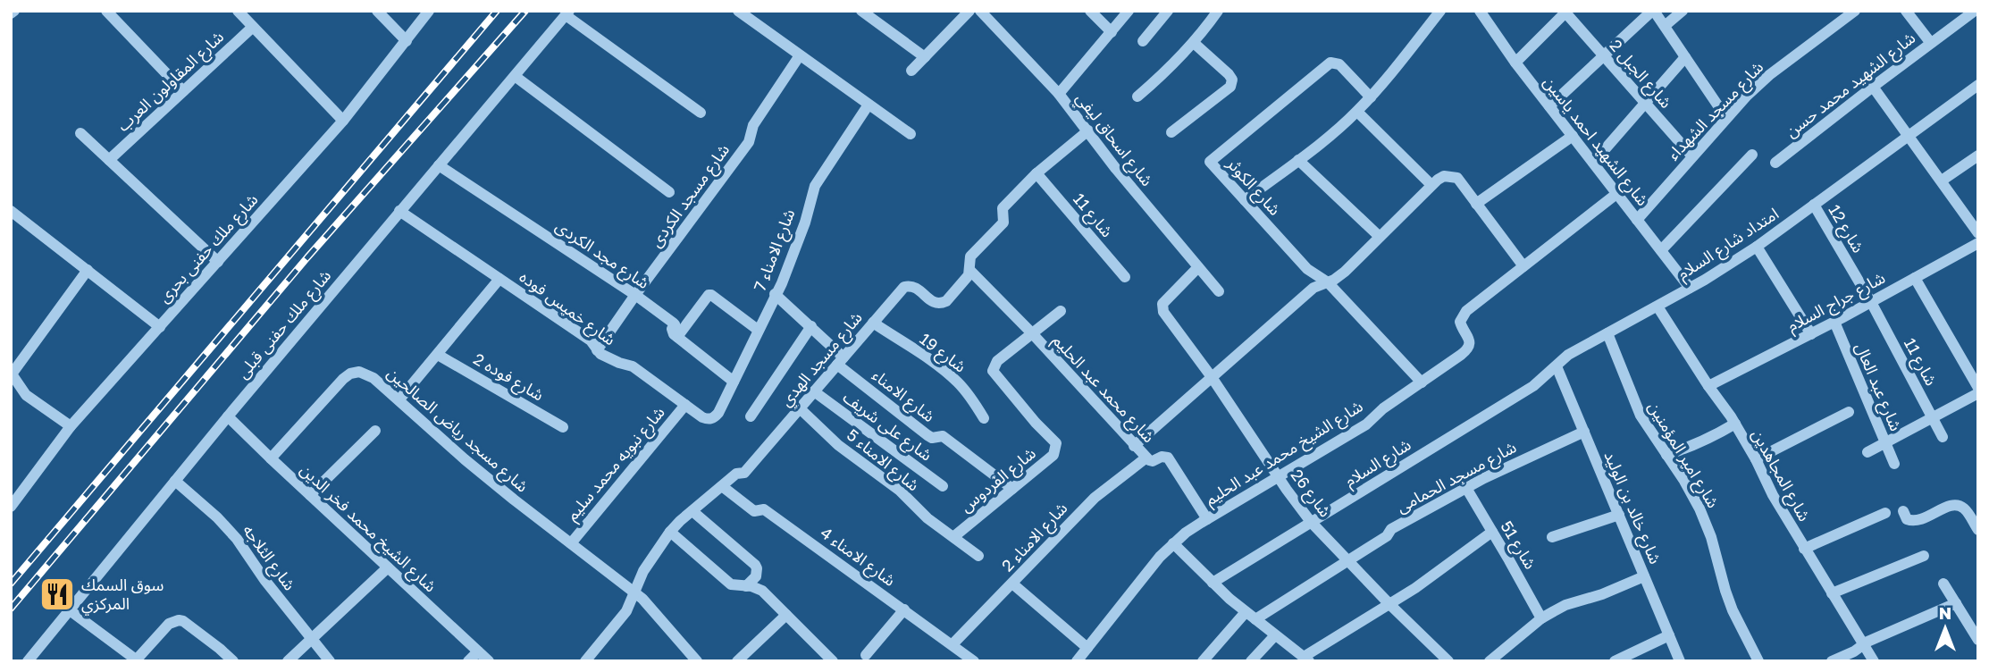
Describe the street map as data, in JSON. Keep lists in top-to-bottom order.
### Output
{
  "streets": {
    "street": [
      "شارع الجبل 2",
      "شارع المقاولون العرب",
      "شارع الشهيد محمد حسن",
      "شارع مسجد الشهداء",
      "شارع اسحاق ليفي",
      "شارع الشهيد احمد ياسين",
      "شارع الكوثر",
      "شارع مسجد الكردى",
      "شارع 11",
      "شارع 12",
      "امتداد شارع السلام",
      "شارع ملك حفنى بحرى",
      "شارع الامناء 7",
      "شارع مجد الكردى",
      "شارع جراج السلام",
      "شارع خميس فوده",
      "شارع ملك حفنى قبلى",
      "شارع 19",
      "شارع مسجد الهدي",
      "شارع فوده 2",
      "شارع عبد العال",
      "شارع محمد عبد الحليم",
      "شارع الامناء",
      "شارع على شريف",
      "شارع مسجد رياض الصالحين",
      "شارع الشيخ محمد عبد الحليم",
      "شارع امير المؤمنين",
      "شارع الامناء 5",
      "شارع السلام",
      "شارع نبويه محمد سليم",
      "شارع المجاهدين",
      "شارع مسجد الحمامى",
      "شارع الفردوس",
      "شارع 26",
      "شارع خالد بن الوليد",
      "شارع الشيخ محمد فخر الدين",
      "شارع الامناء 2",
      "شارع 51",
      "شارع الامناء 4",
      "شارع الثلاجه"
    ]
  },
  "crossings": [
    ["شارع الجبل 2", "شارع مسجد الشهداء"],
    ["شارع مسجد الشهداء", "شارع الشهيد احمد ياسين"],
    ["شارع اسحاق ليفي", "شارع مسجد الهدي"],
    ["شارع اسحاق ليفي", "شارع 26"],
    ["شارع الشهيد احمد ياسين", "امتداد شارع السلام"],
    ["شارع الشهيد احمد ياسين", "شارع الشيخ محمد عبد الحليم"],
    ["شارع الكوثر", "شارع الشيخ محمد عبد الحليم"],
    ["شارع مسجد الكردى", "شارع مجد الكردى"],
    ["شارع مسجد الكردى", "شارع خميس فوده"],
    ["شارع 11", "شارع 12"],
    ["شارع 11", "شارع جراج السلام"],
    ["شارع 11", "شارع مسجد الهدي"],
    ["شارع 12", "امتداد شارع السلام"],
    ["شارع 12", "شارع جراج السلام"],
    ["امتداد شارع السلام", "شارع امير المؤمنين"],
    ["امتداد شارع السلام", "شارع السلام"],
    ["امتداد شارع السلام", "شارع المجاهدين"],
    ["امتداد شارع السلام", "شارع خالد بن الوليد"],
    ["شارع الامناء 7", "شارع مجد الكردى"],
    ["شارع الامناء 7", "شارع خميس فوده"],
    ["شارع الامناء 7", "شارع الامناء"],
    ["شارع مجد الكردى", "شارع ملك حفنى قبلى"],
    ["شارع جراج السلام", "شارع عبد العال"],
    ["شارع جراج السلام", "شارع المجاهدين"],
    ["شارع خميس فوده", "شارع ملك حفنى قبلى"],
    ["شارع خميس فوده", "شارع نبويه محمد سليم"],
    ["شارع ملك حفنى قبلى", "شارع الشيخ محمد فخر الدين"],
    ["شارع ملك حفنى قبلى", "شارع الثلاجه"],
    ["شارع 19", "شارع مسجد الهدي"],
    ["شارع مسجد الهدي", "شارع محمد عبد الحليم"],
    ["شارع مسجد الهدي", "شارع الامناء"],
    ["شارع مسجد الهدي", "شارع على شريف"],
    ["شارع مسجد الهدي", "شارع مسجد رياض الصالحين"],
    ["شارع مسجد الهدي", "شارع الامناء 5"],
    ["شارع مسجد الهدي", "شارع الامناء 4"],
    ["شارع محمد عبد الحليم", "شارع الشيخ محمد عبد الحليم"],
    ["شارع محمد عبد الحليم", "شارع الفردوس"],
    ["شارع محمد عبد الحليم", "شارع الامناء 2"],
    ["شارع الامناء", "شارع الفردوس"],
    ["شارع مسجد رياض الصالحين", "شارع نبويه محمد سليم"],
    ["شارع مسجد رياض الصالحين", "شارع الشيخ محمد فخر الدين"],
    ["شارع الشيخ محمد عبد الحليم", "شارع 26"],
    ["شارع الامناء 5", "شارع الفردوس"],
    ["شارع السلام", "شارع 26"],
    ["شارع السلام", "شارع خالد بن الوليد"],
    ["شارع مسجد الحمامى", "شارع 26"],
    ["شارع مسجد الحمامى", "شارع خالد بن الوليد"],
    ["شارع مسجد الحمامى", "شارع 51"],
    ["شارع الامناء 2", "شارع الامناء 4"]
  ],
  "places": {
    "restaurant": ["سوق السمك المركزي"]
  },
  "north": "top"
}
